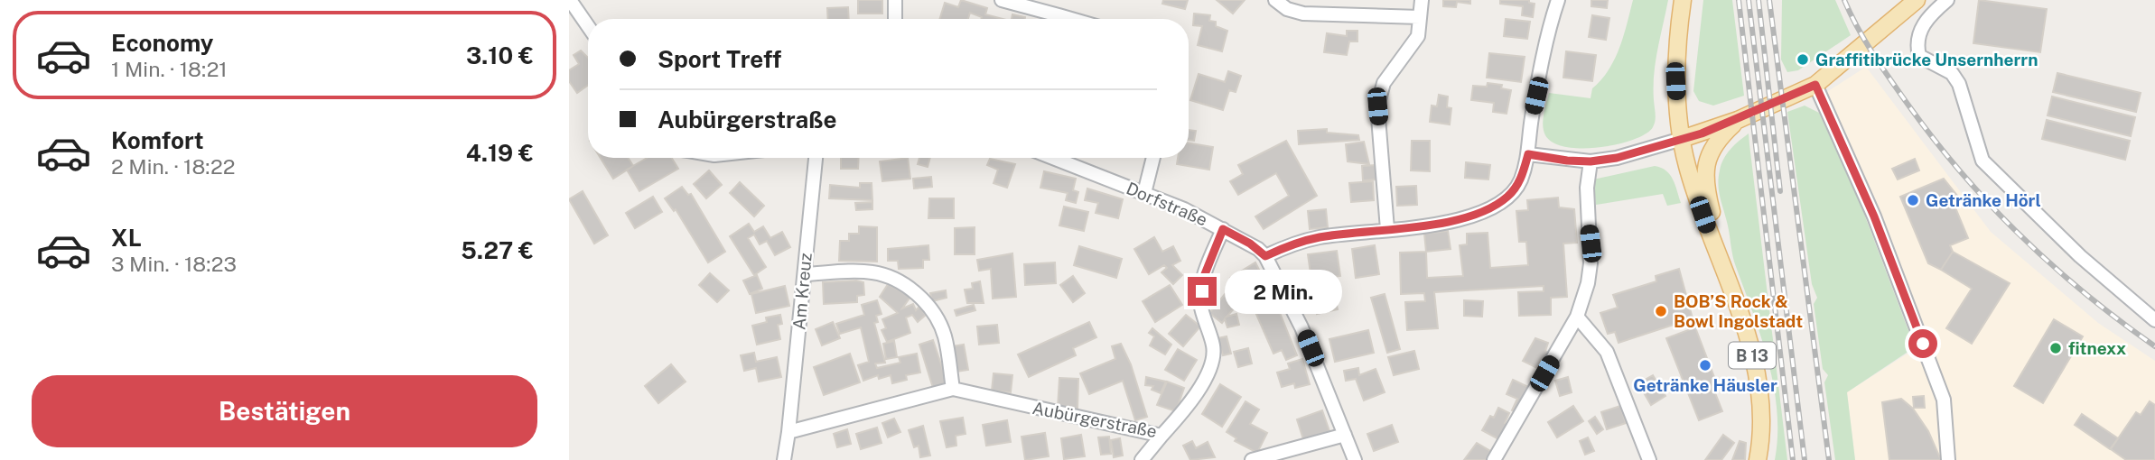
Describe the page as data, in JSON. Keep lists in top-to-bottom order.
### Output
{
  "streets": {
    "main road": ["B 13"],
    "street": ["Dorfstraße", "Am Kreuz", "Aubürgerstraße"]
  },
  "crossings": [
    ["Dorfstraße", "Aubürgerstraße"],
    ["Am Kreuz", "Aubürgerstraße"]
  ],
  "places": [
    "Graffitibrücke Unsernherrn",
    "Getränke Hörl",
    "BOB’S Rock & Bowl Ingolstadt",
    "fitnexx",
    "Getränke Häusler"
  ],
  "page": {
    "list": [
      {
        "name": "Economy",
        "note": "1 Min. · 18:21",
        "value": "3.10 €"
      },
      {
        "name": "Komfort",
        "note": "2 Min. · 18:22",
        "value": "4.19 €"
      },
      {
        "name": "XL",
        "note": "3 Min. · 18:23",
        "value": "5.27 €"
      }
    ],
    "banner": ["Sport Treff", "Aubürgerstraße"],
    "bubble": "2 Min.",
    "buttons": "Bestätigen"
  }
}
